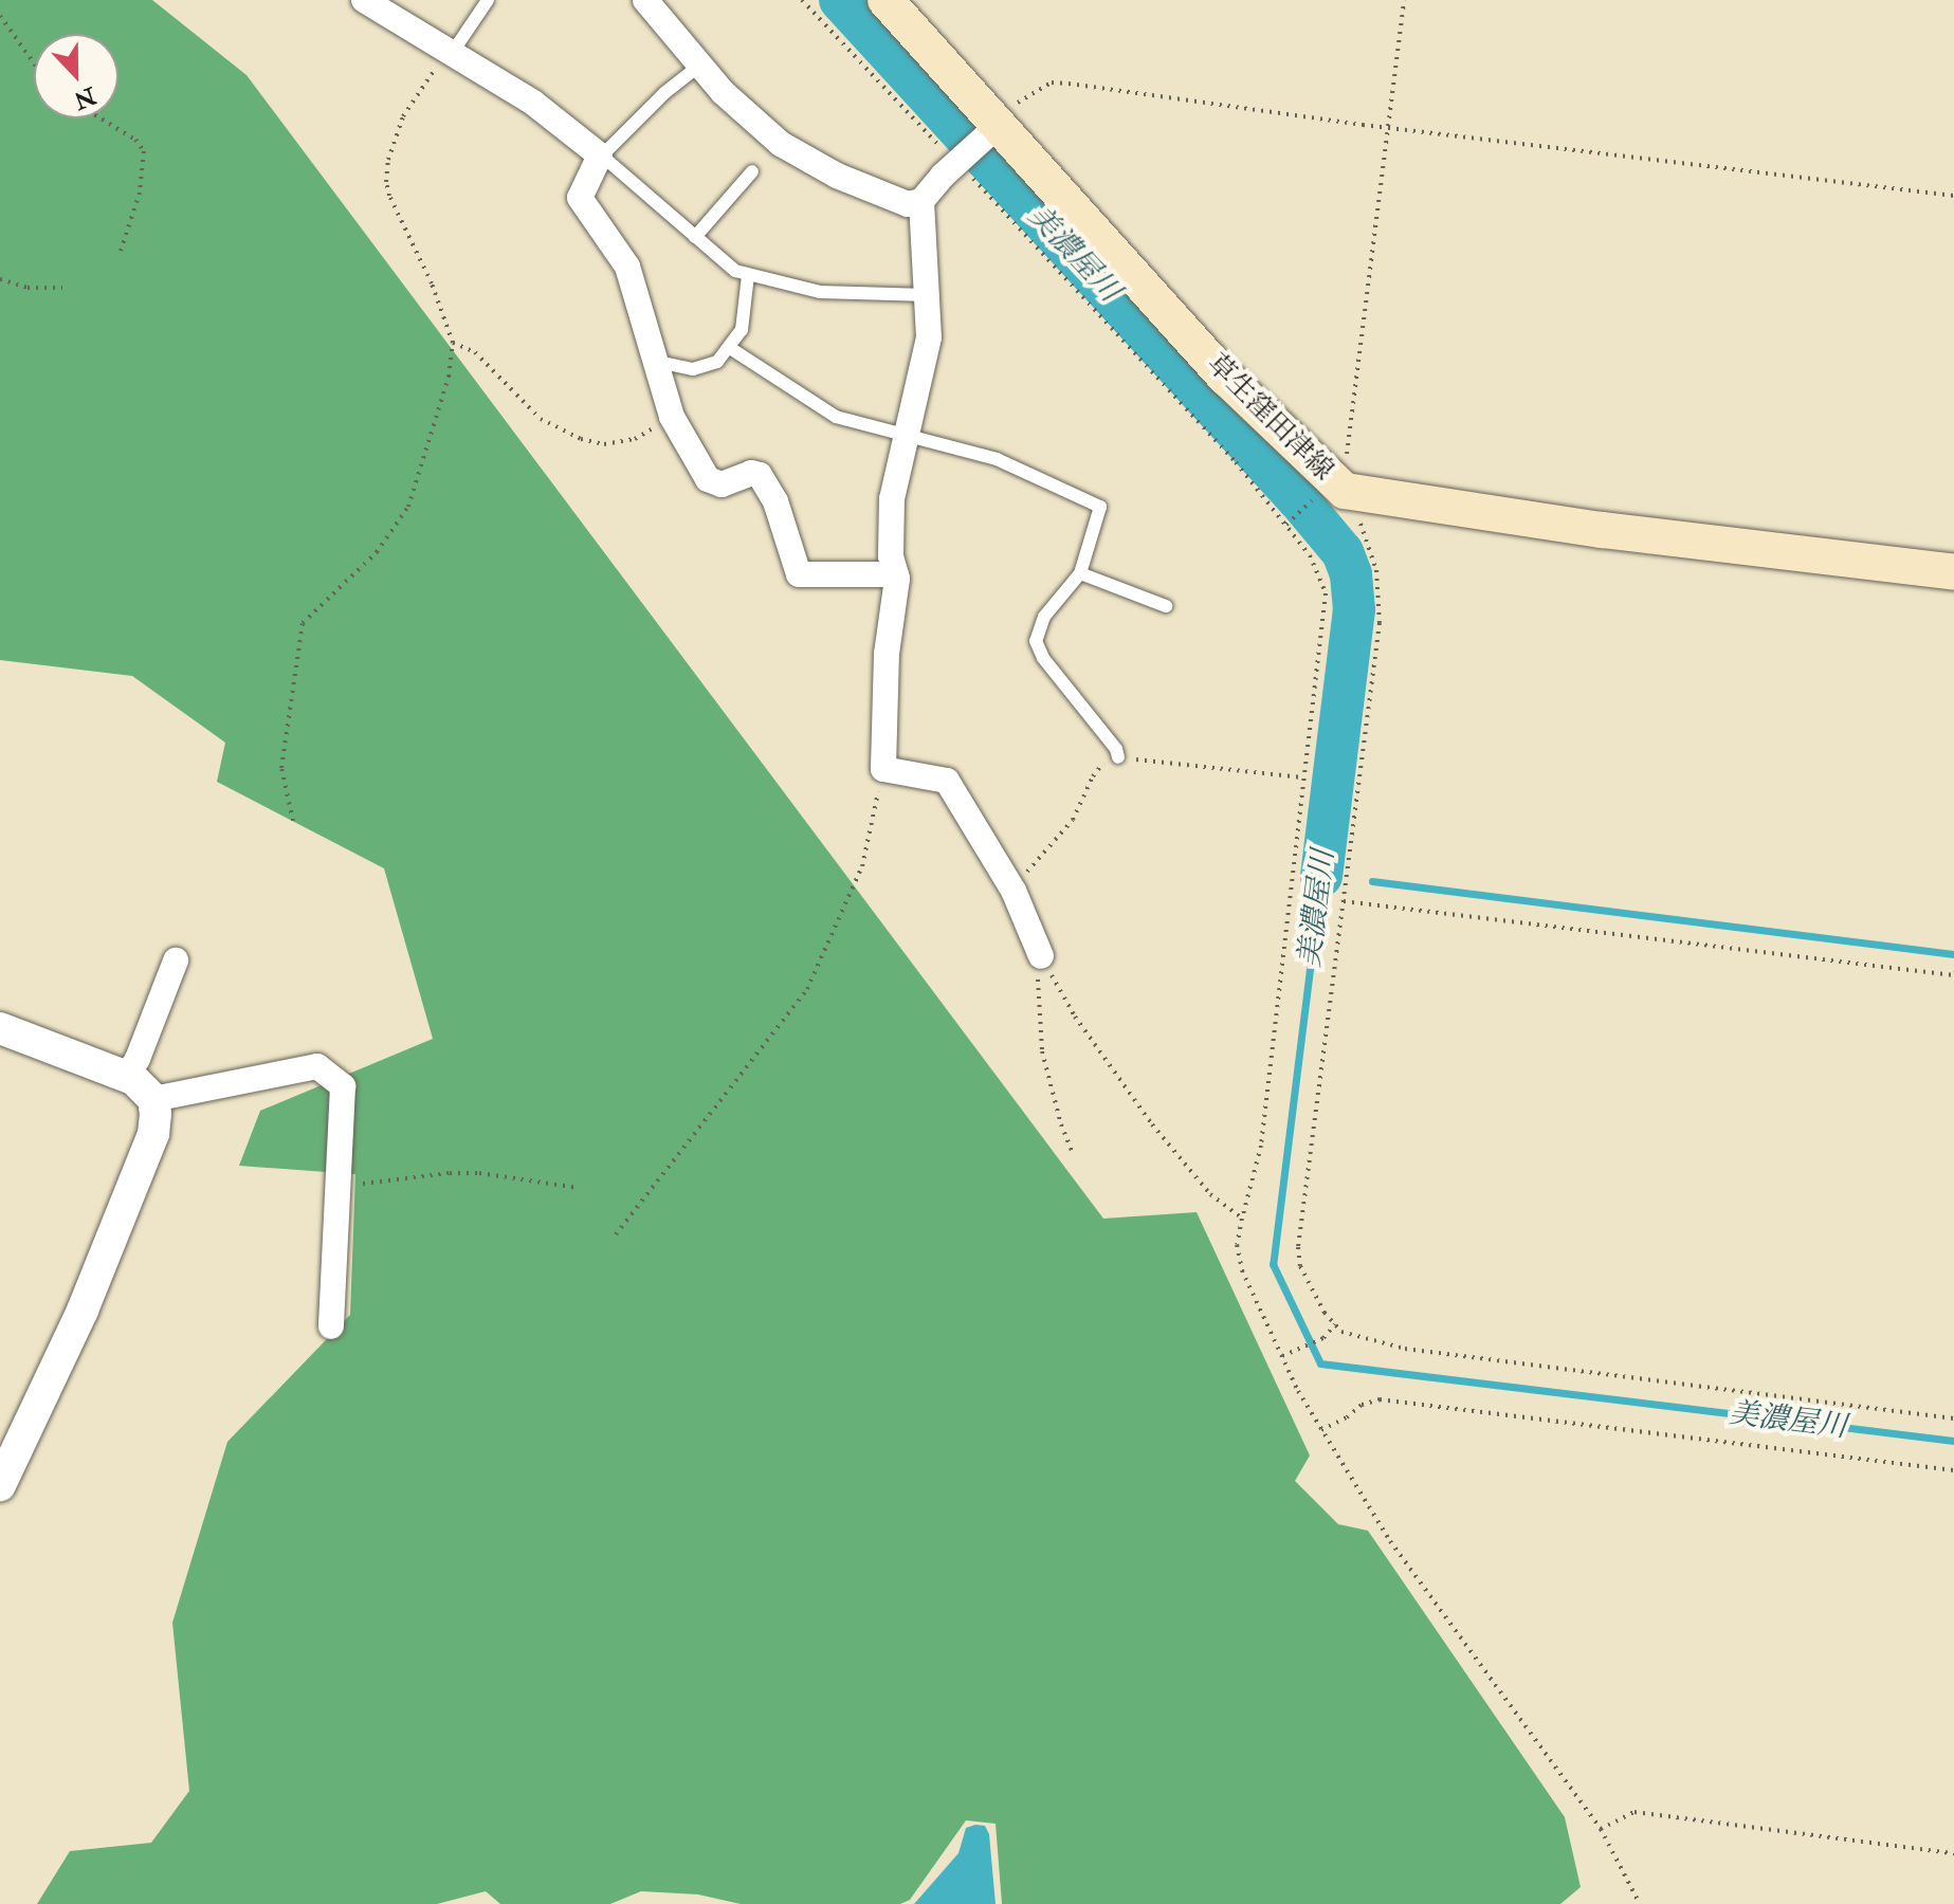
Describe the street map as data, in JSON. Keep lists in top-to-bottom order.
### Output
{
  "streets": {
    "main road": ["草生窪田津線"]
  },
  "water": ["美濃屋川"],
  "north": "bottom"
}
